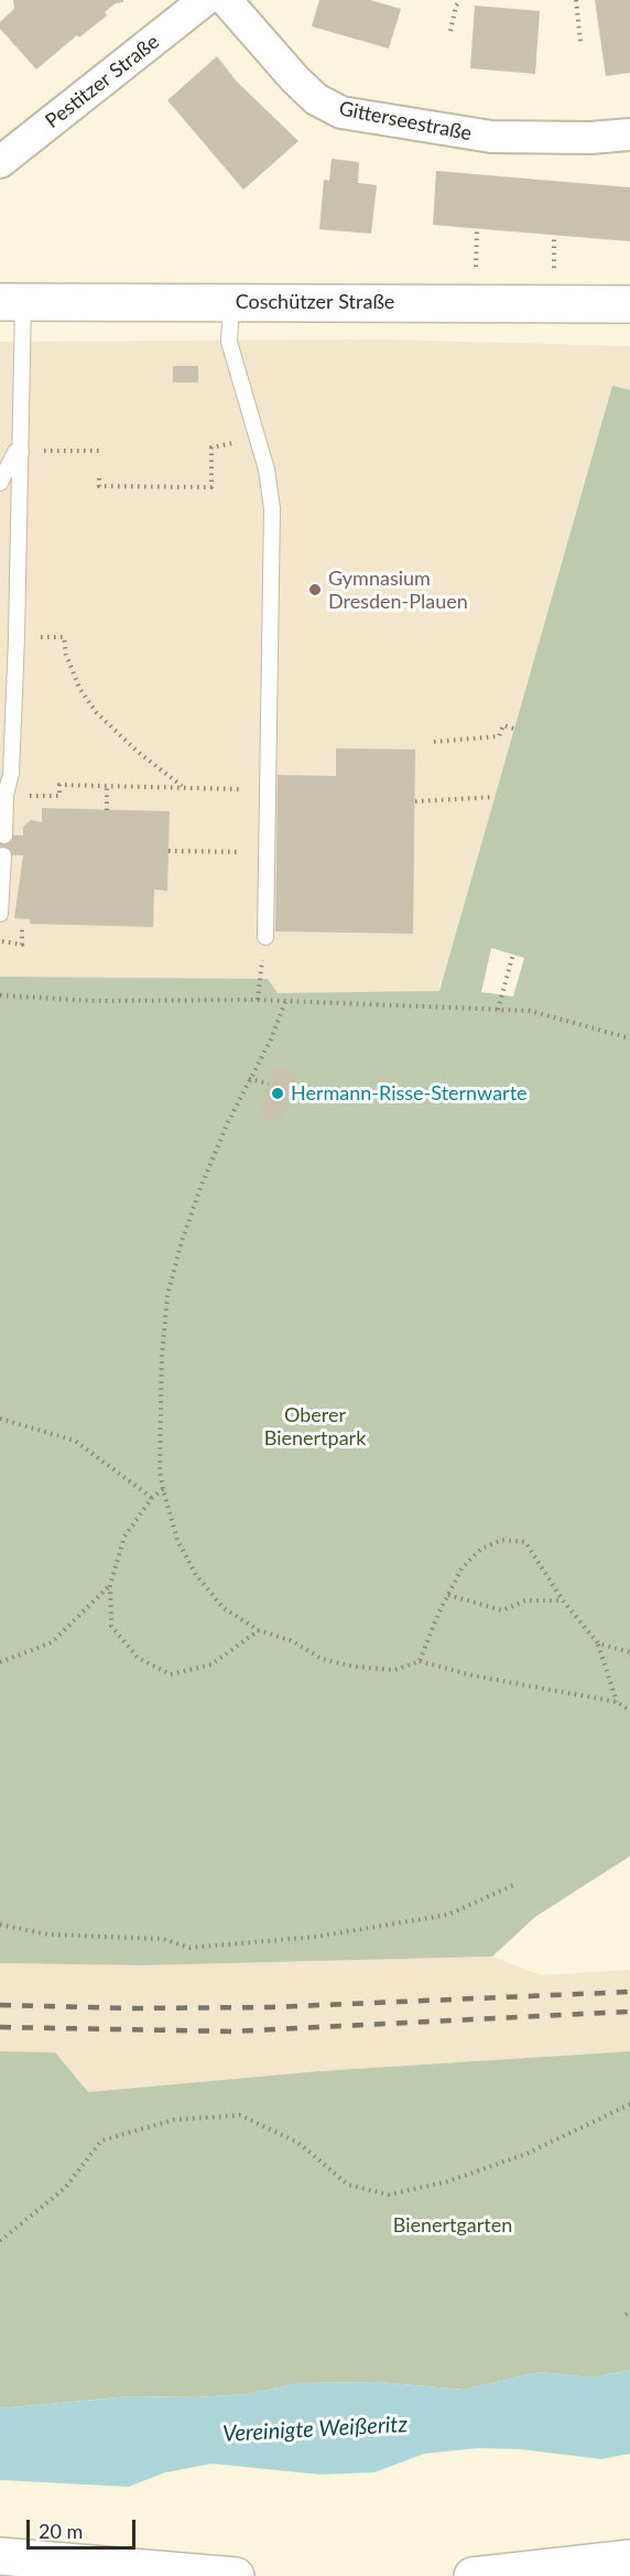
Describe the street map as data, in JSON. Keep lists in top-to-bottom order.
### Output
{
  "streets": {
    "street": ["Pestitzer Straße", "Gitterseestraße", "Coschützer Straße"]
  },
  "water": ["Vereinigte Weißeritz"],
  "parks": ["Oberer Bienertpark", "Bienertgarten"],
  "places": ["Gymnasium Dresden-Plauen", "Hermann-Risse-Sternwarte"],
  "scale_bar": "20 m"
}
